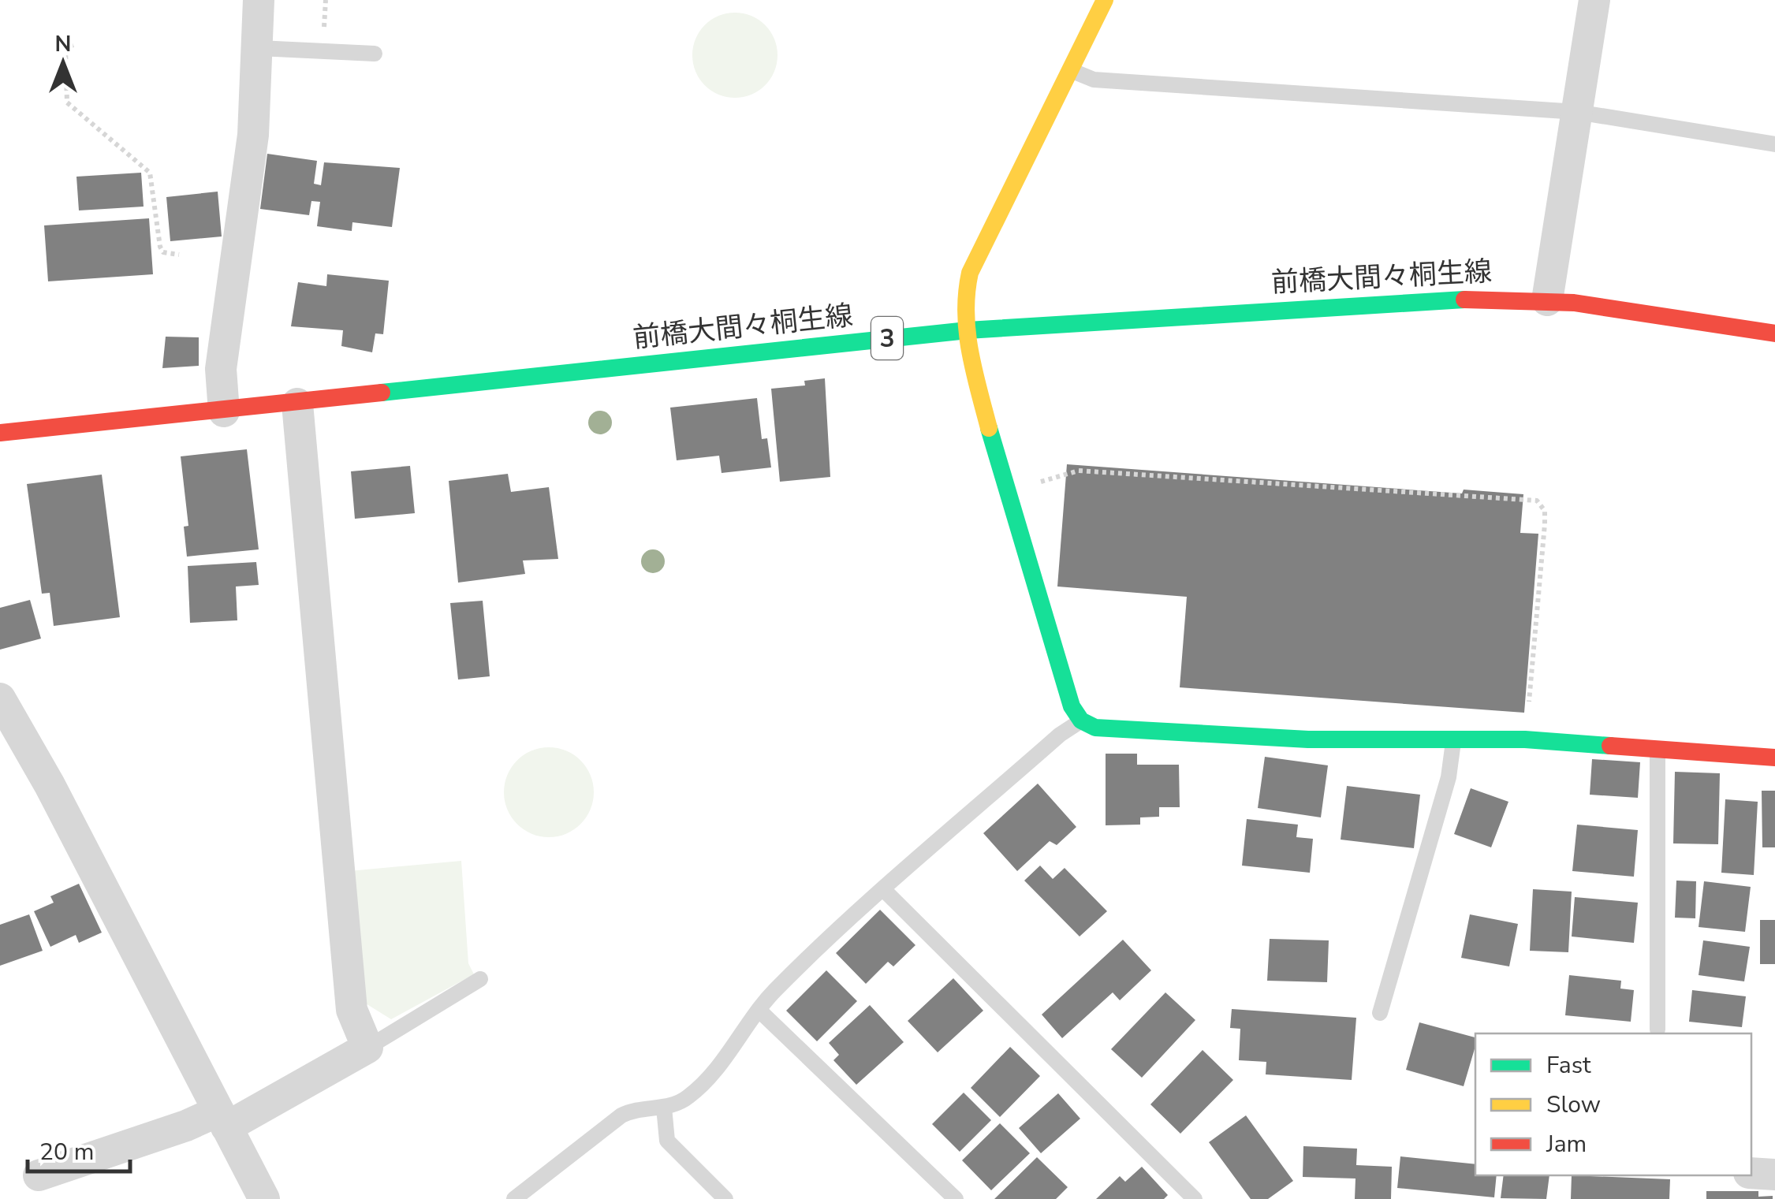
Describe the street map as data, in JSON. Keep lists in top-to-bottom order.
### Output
{
  "streets": {
    "main road": ["前橋大間々桐生線", "3"]
  },
  "legend": ["Fast", "Slow", "Jam"],
  "scale_bar": "20 m",
  "north": "top"
}
